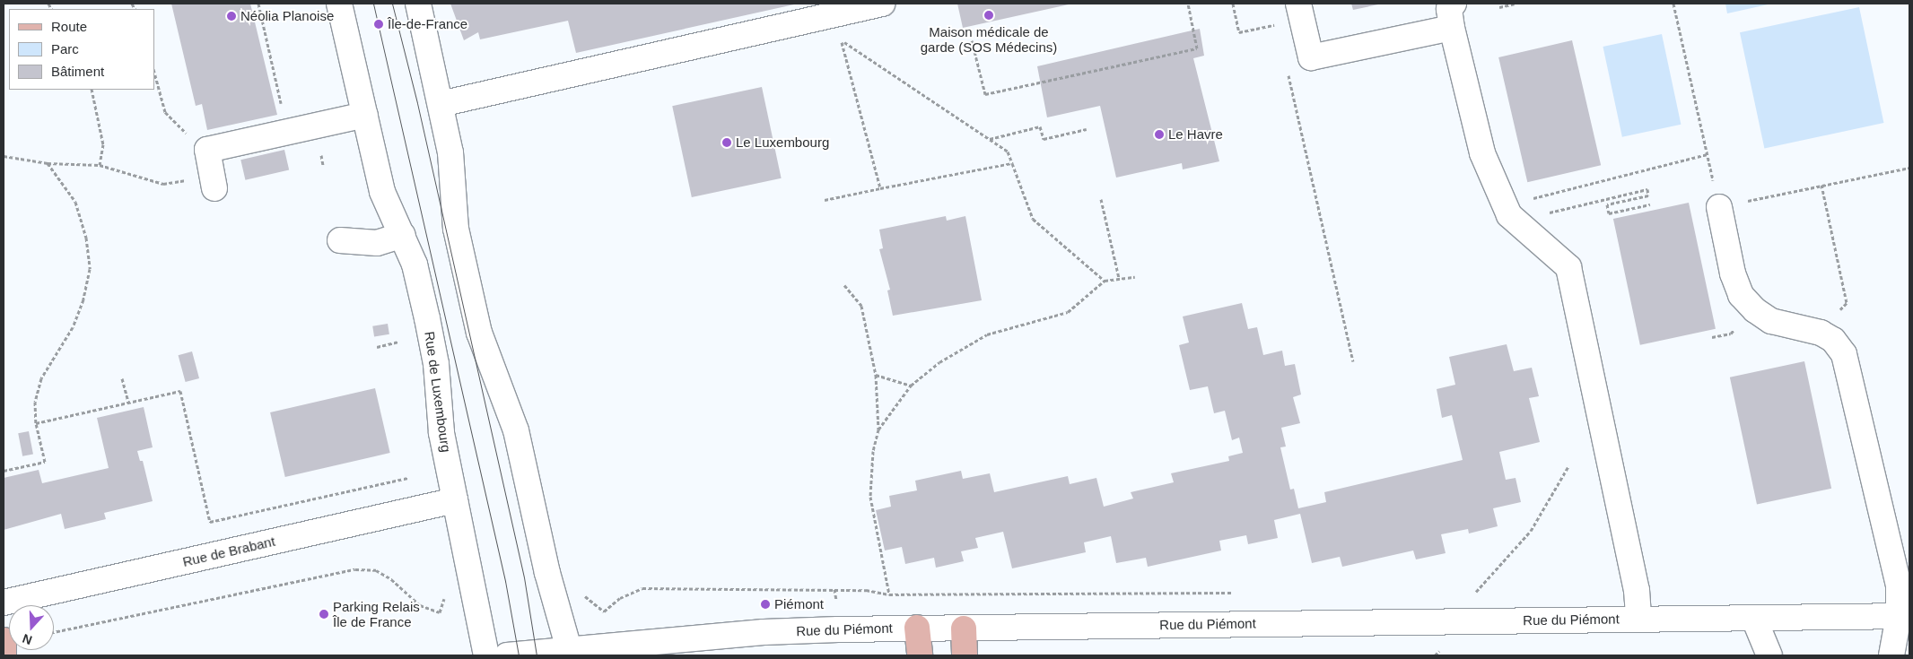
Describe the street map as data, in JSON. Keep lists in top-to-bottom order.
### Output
{
  "streets": {
    "street": ["Rue de Luxembourg", "Rue de Brabant", "Rue du Piémont"]
  },
  "crossings": [
    ["Rue de Luxembourg", "Rue de Brabant"]
  ],
  "places": [
    "Maison médicale de garde (SOS Médecins)",
    "Néolia Planoise",
    "Île-de-France",
    "Le Havre",
    "Le Luxembourg",
    "Piémont",
    "Parking Relais Île de France"
  ],
  "legend": ["Route", "Parc", "Bâtiment"],
  "north": "bottom"
}
